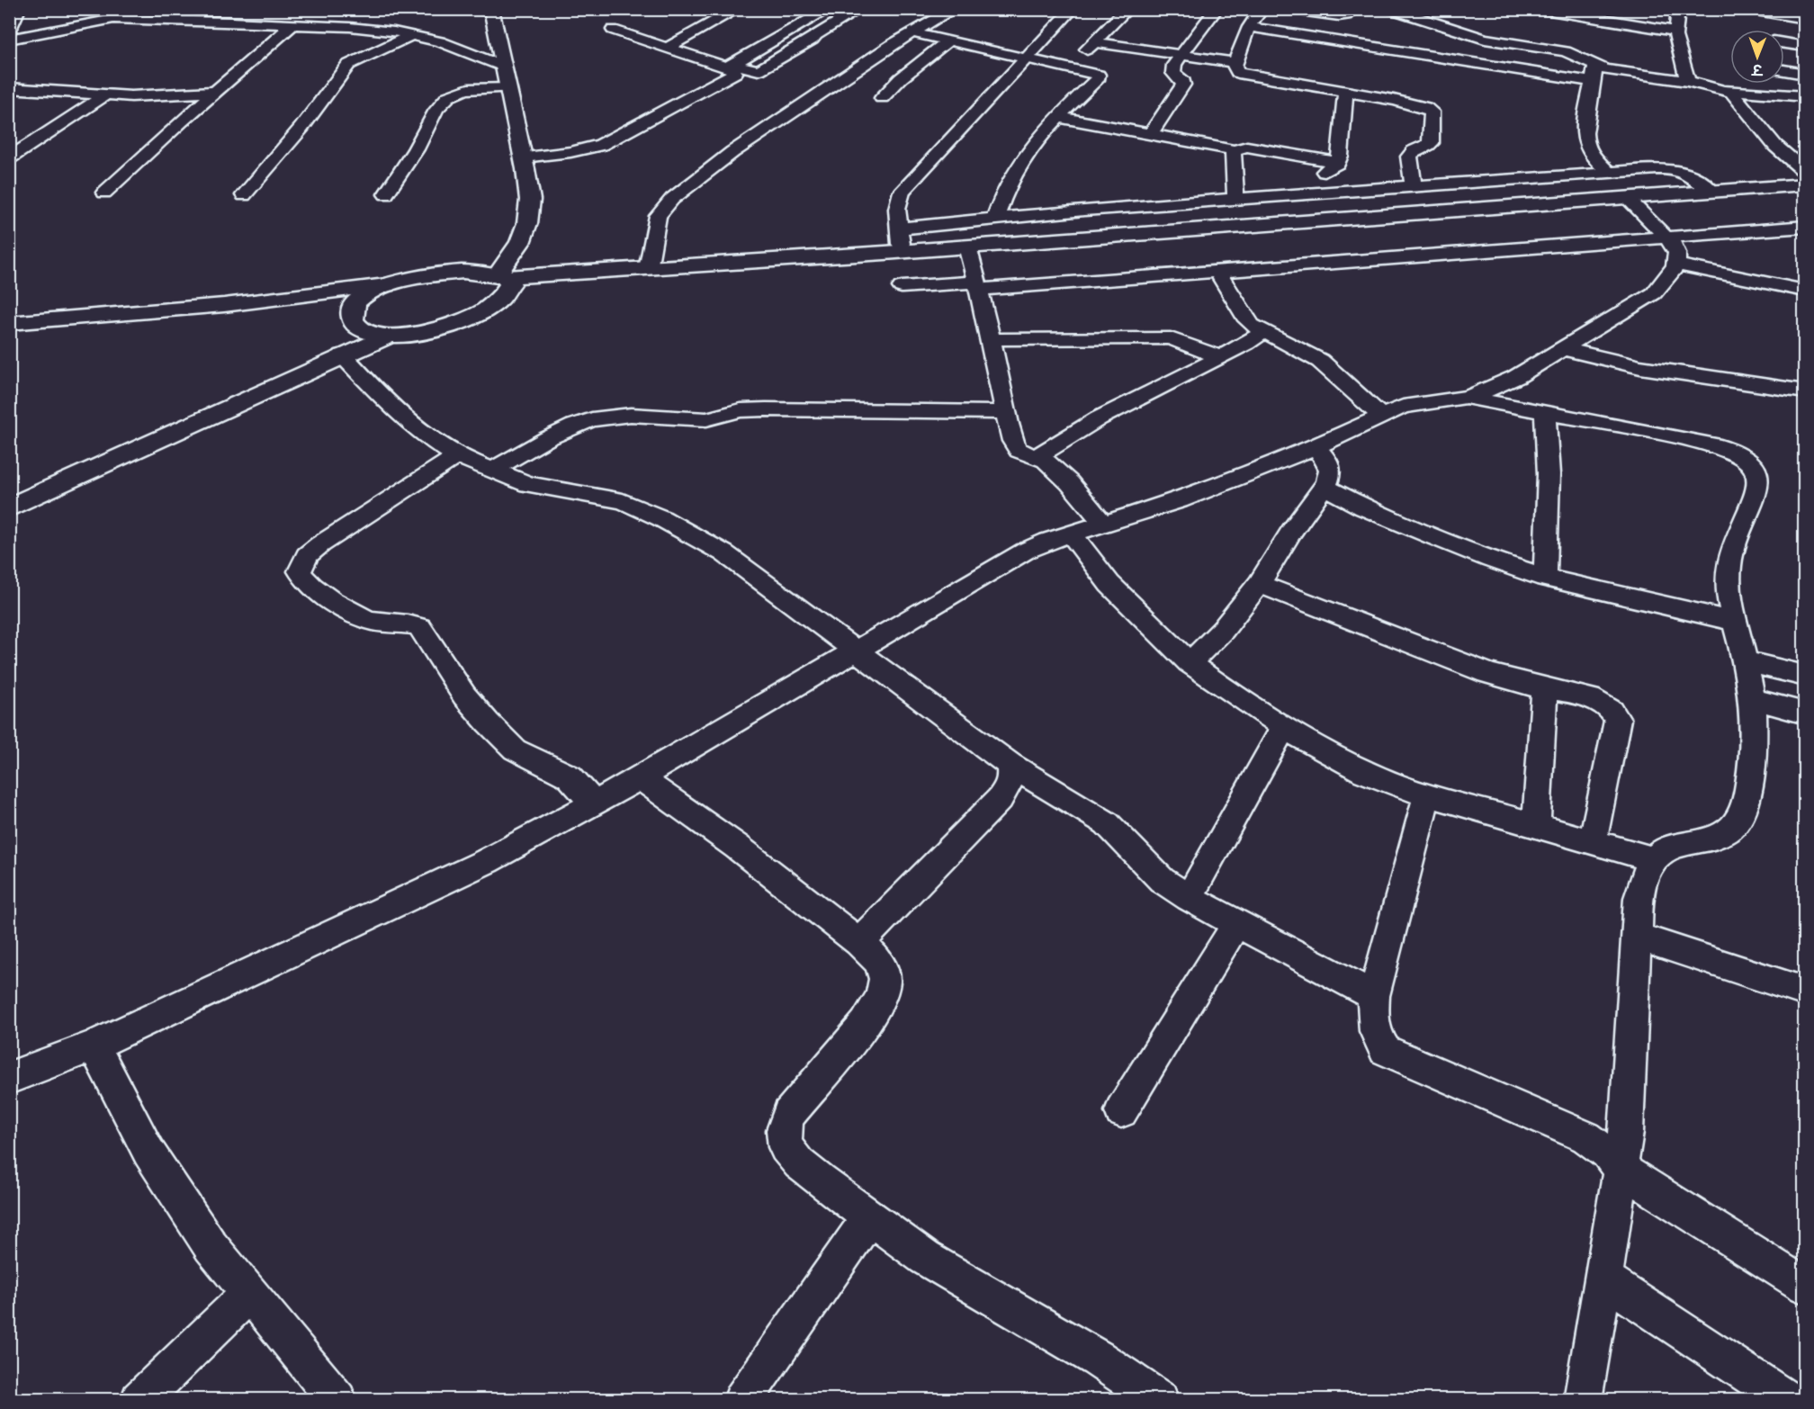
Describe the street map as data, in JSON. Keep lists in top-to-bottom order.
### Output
{
  "north": "bottom"
}
